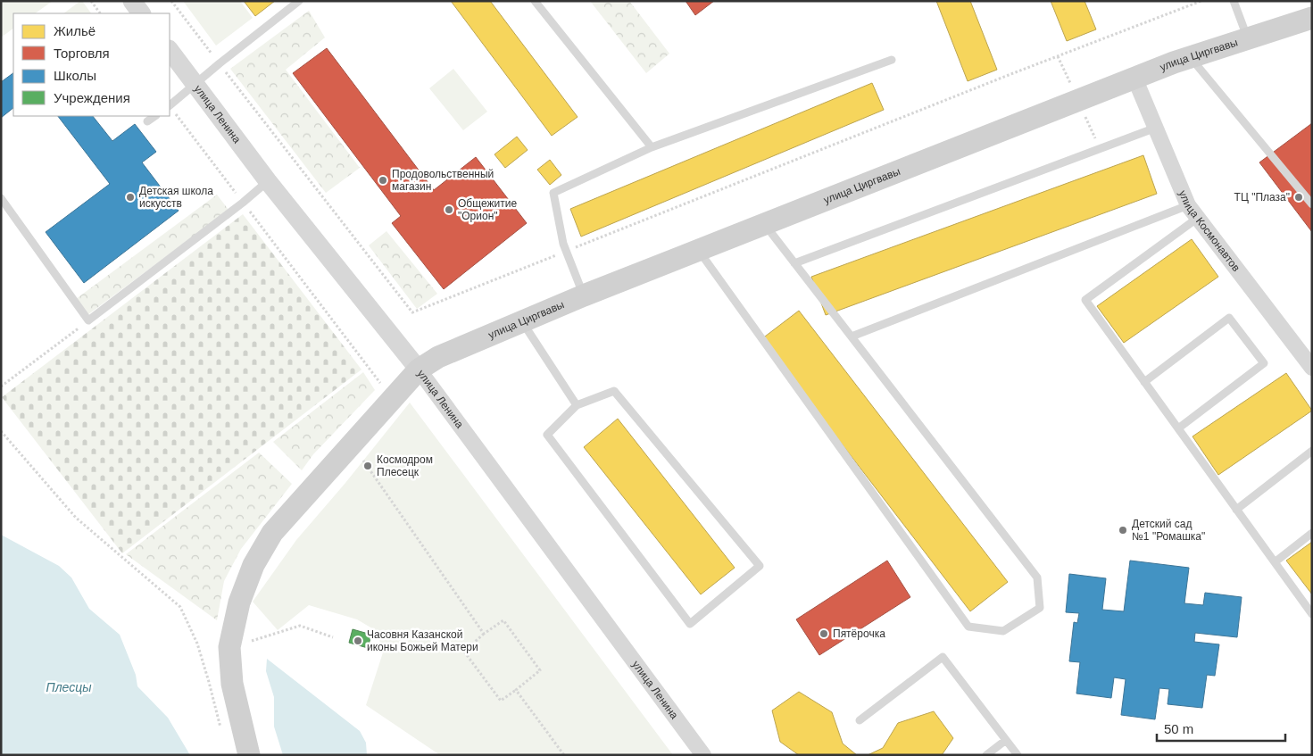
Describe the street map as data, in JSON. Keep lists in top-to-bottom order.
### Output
{
  "streets": {
    "main road": ["улица Циргвавы"],
    "street": ["улица Ленина", "улица Космонавтов"]
  },
  "crossings": [
    ["улица Циргвавы", "улица Ленина"],
    ["улица Циргвавы", "улица Космонавтов"]
  ],
  "water": ["Плесцы"],
  "places": [
    "Продовольственный магазин",
    "Детская школа искусств",
    "ТЦ \"Плаза\"",
    "Общежитие \"Орион\"",
    "Космодром Плесецк",
    "Детский сад №1 \"Ромашка\"",
    "Пятёрочка",
    "Часовня Казанской иконы Божьей Матери"
  ],
  "legend": [
    "Жильё",
    "Торговля",
    "Школы",
    "Учреждения"
  ],
  "scale_bar": "50 m"
}
